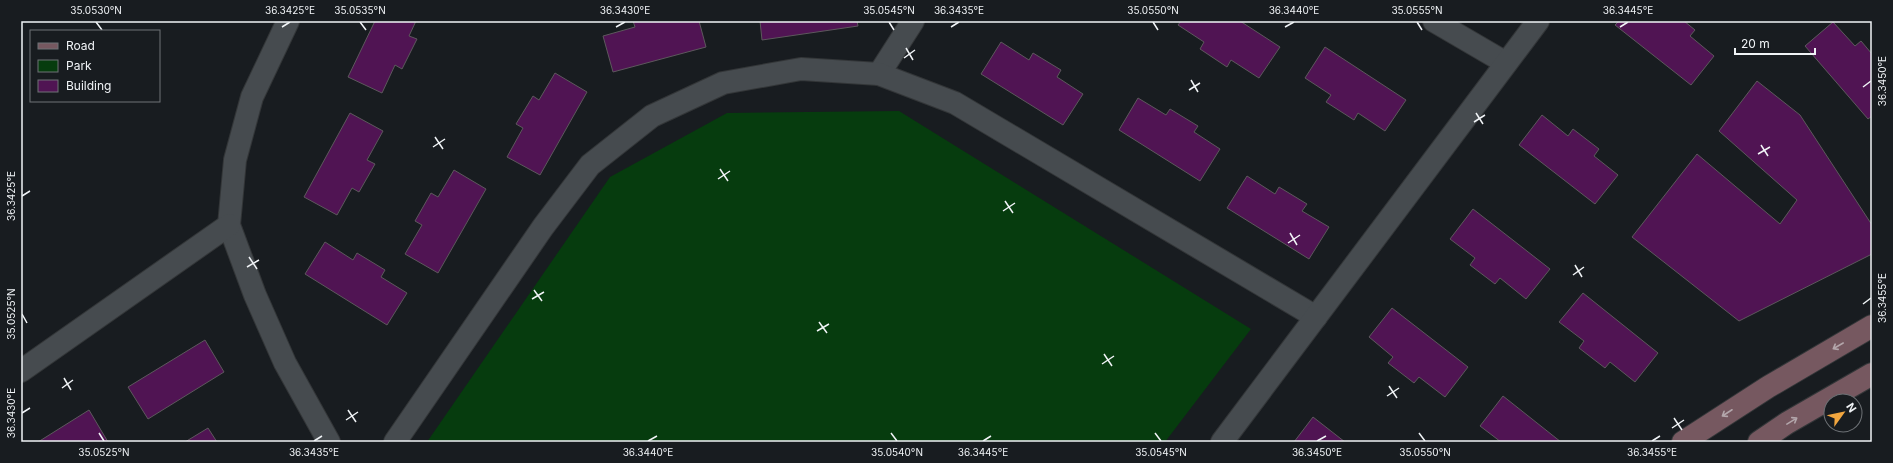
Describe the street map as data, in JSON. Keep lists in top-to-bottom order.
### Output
{
  "legend": ["Road", "Park", "Building"],
  "scale_bar": "20 m",
  "north": "top right",
  "coordinates": [
    "35.0530°N",
    "36.3425°E",
    "35.0535°N",
    "36.3430°E",
    "35.0545°N",
    "36.3435°E",
    "35.0550°N",
    "36.3440°E",
    "35.0555°N",
    "36.3445°E",
    "36.3450°E",
    "36.3455°E",
    "35.0525°N",
    "35.0540°N"
  ]
}
